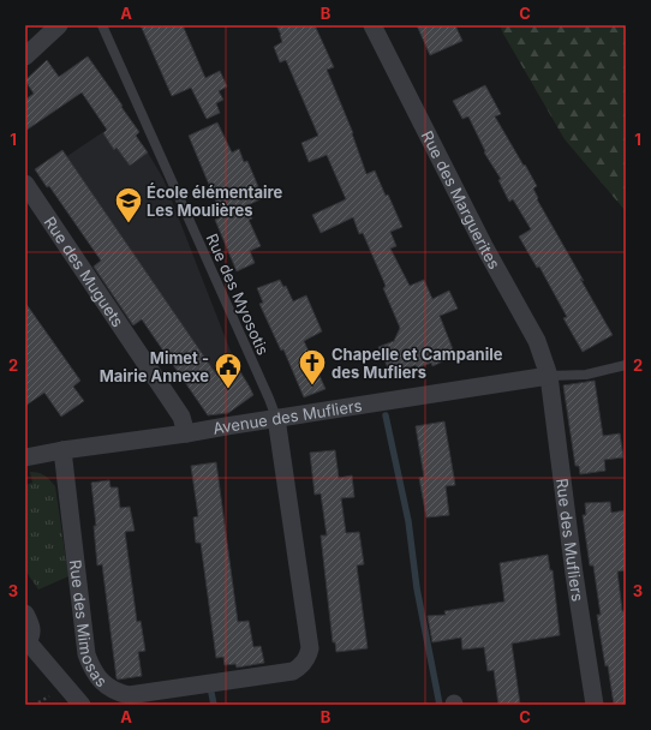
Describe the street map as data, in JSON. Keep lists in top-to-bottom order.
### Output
{
  "streets": {
    "street": [
      "Rue des Marguerites",
      "Rue des Muguets",
      "Avenue des Mufliers",
      "Rue des Mufliers",
      "Rue des Mimosas"
    ],
    "lane": ["Rue des Myosotis"]
  },
  "crossings": [
    ["Rue des Marguerites", "Avenue des Mufliers"],
    ["Rue des Marguerites", "Rue des Mufliers"],
    ["Rue des Muguets", "Avenue des Mufliers"],
    ["Rue des Myosotis", "Avenue des Mufliers"],
    ["Rue des Myosotis", "Rue des Mimosas"],
    ["Avenue des Mufliers", "Rue des Mufliers"],
    ["Avenue des Mufliers", "Rue des Mimosas"]
  ],
  "places": {
    "school or university": ["École élémentaire Les Moulières"],
    "church": ["Chapelle et Campanile des Mufliers"],
    "public building": ["Mimet - Mairie Annexe"]
  },
  "grid": {
    "columns": ["A", "B", "C"],
    "rows": ["1", "2", "3"]
  }
}
